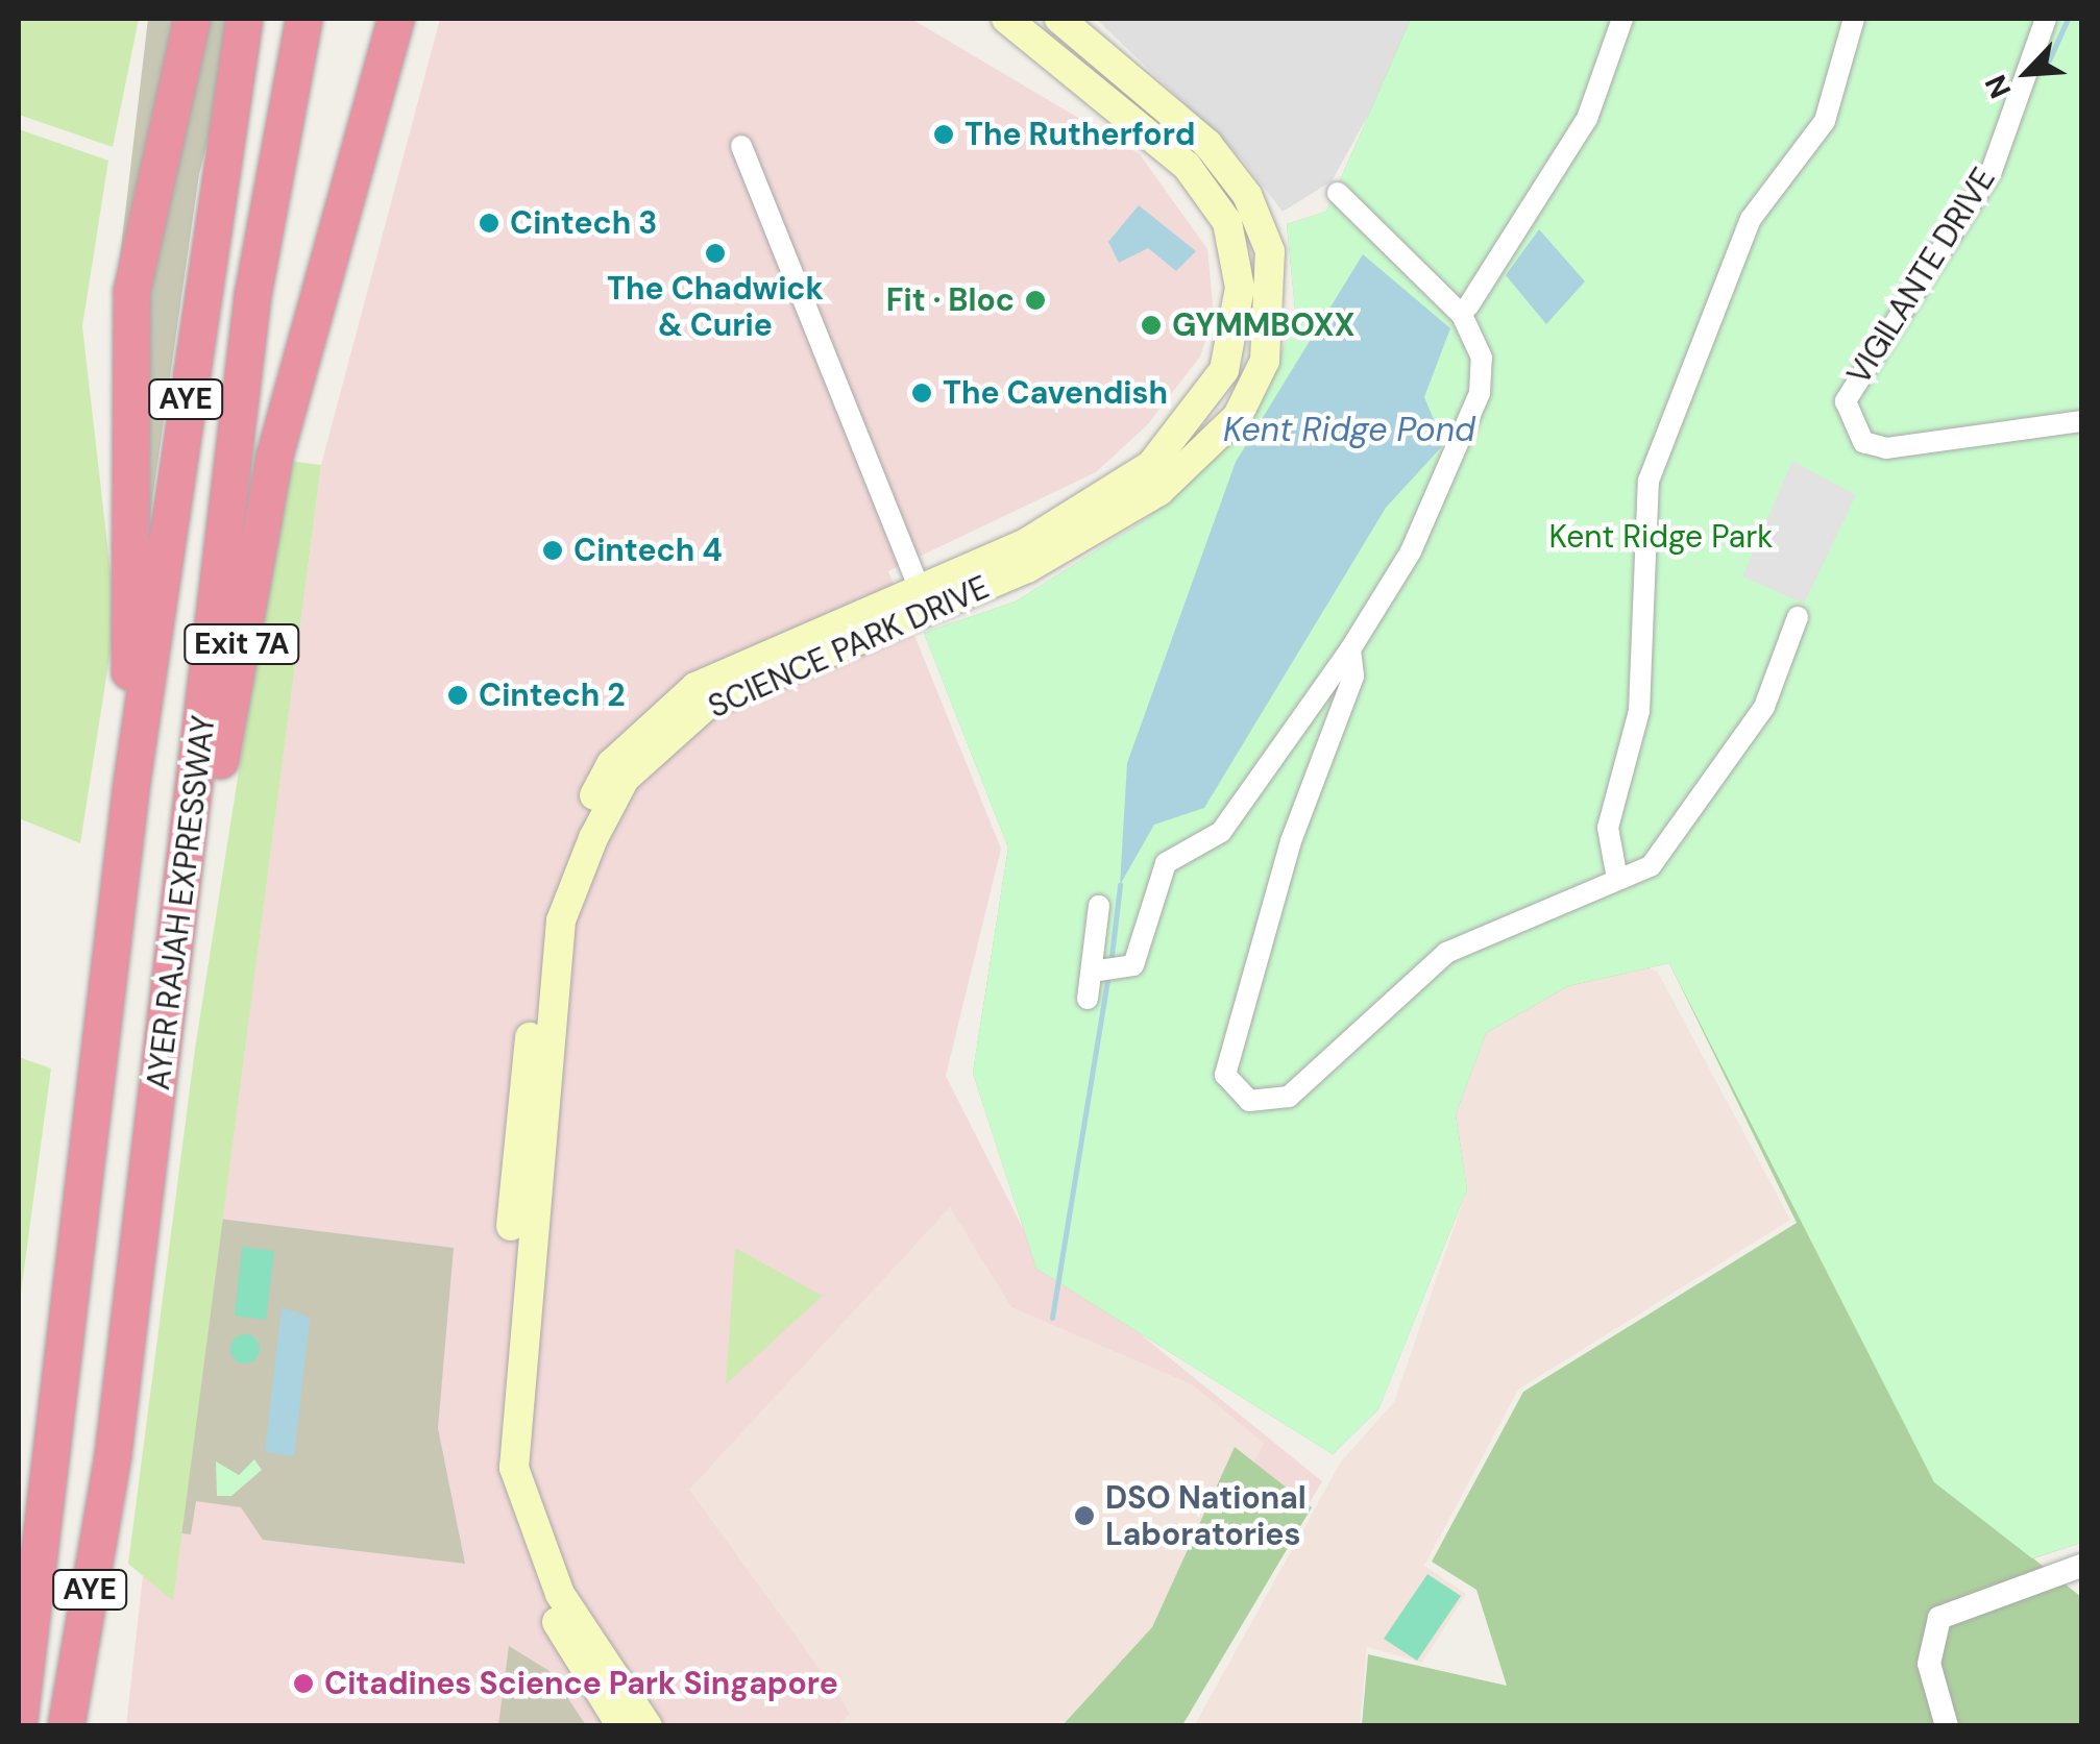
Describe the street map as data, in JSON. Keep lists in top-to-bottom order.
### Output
{
  "streets": {
    "highway": ["AYE", "Exit 7A", "AYER RAJAH EXPRESSWAY"],
    "main road": ["SCIENCE PARK DRIVE"],
    "street": ["VIGILANTE DRIVE"]
  },
  "crossings": [
    ["Exit 7A", "AYER RAJAH EXPRESSWAY"]
  ],
  "water": ["Kent Ridge Pond"],
  "parks": ["Kent Ridge Park"],
  "places": [
    "The Rutherford",
    "Cintech 3",
    "The Chadwick & Curie",
    "Fit · Bloc",
    "GYMMBOXX",
    "The Cavendish",
    "Cintech 4",
    "Cintech 2",
    "DSO National Laboratories",
    "Citadines Science Park Singapore"
  ],
  "north": "bottom left"
}
